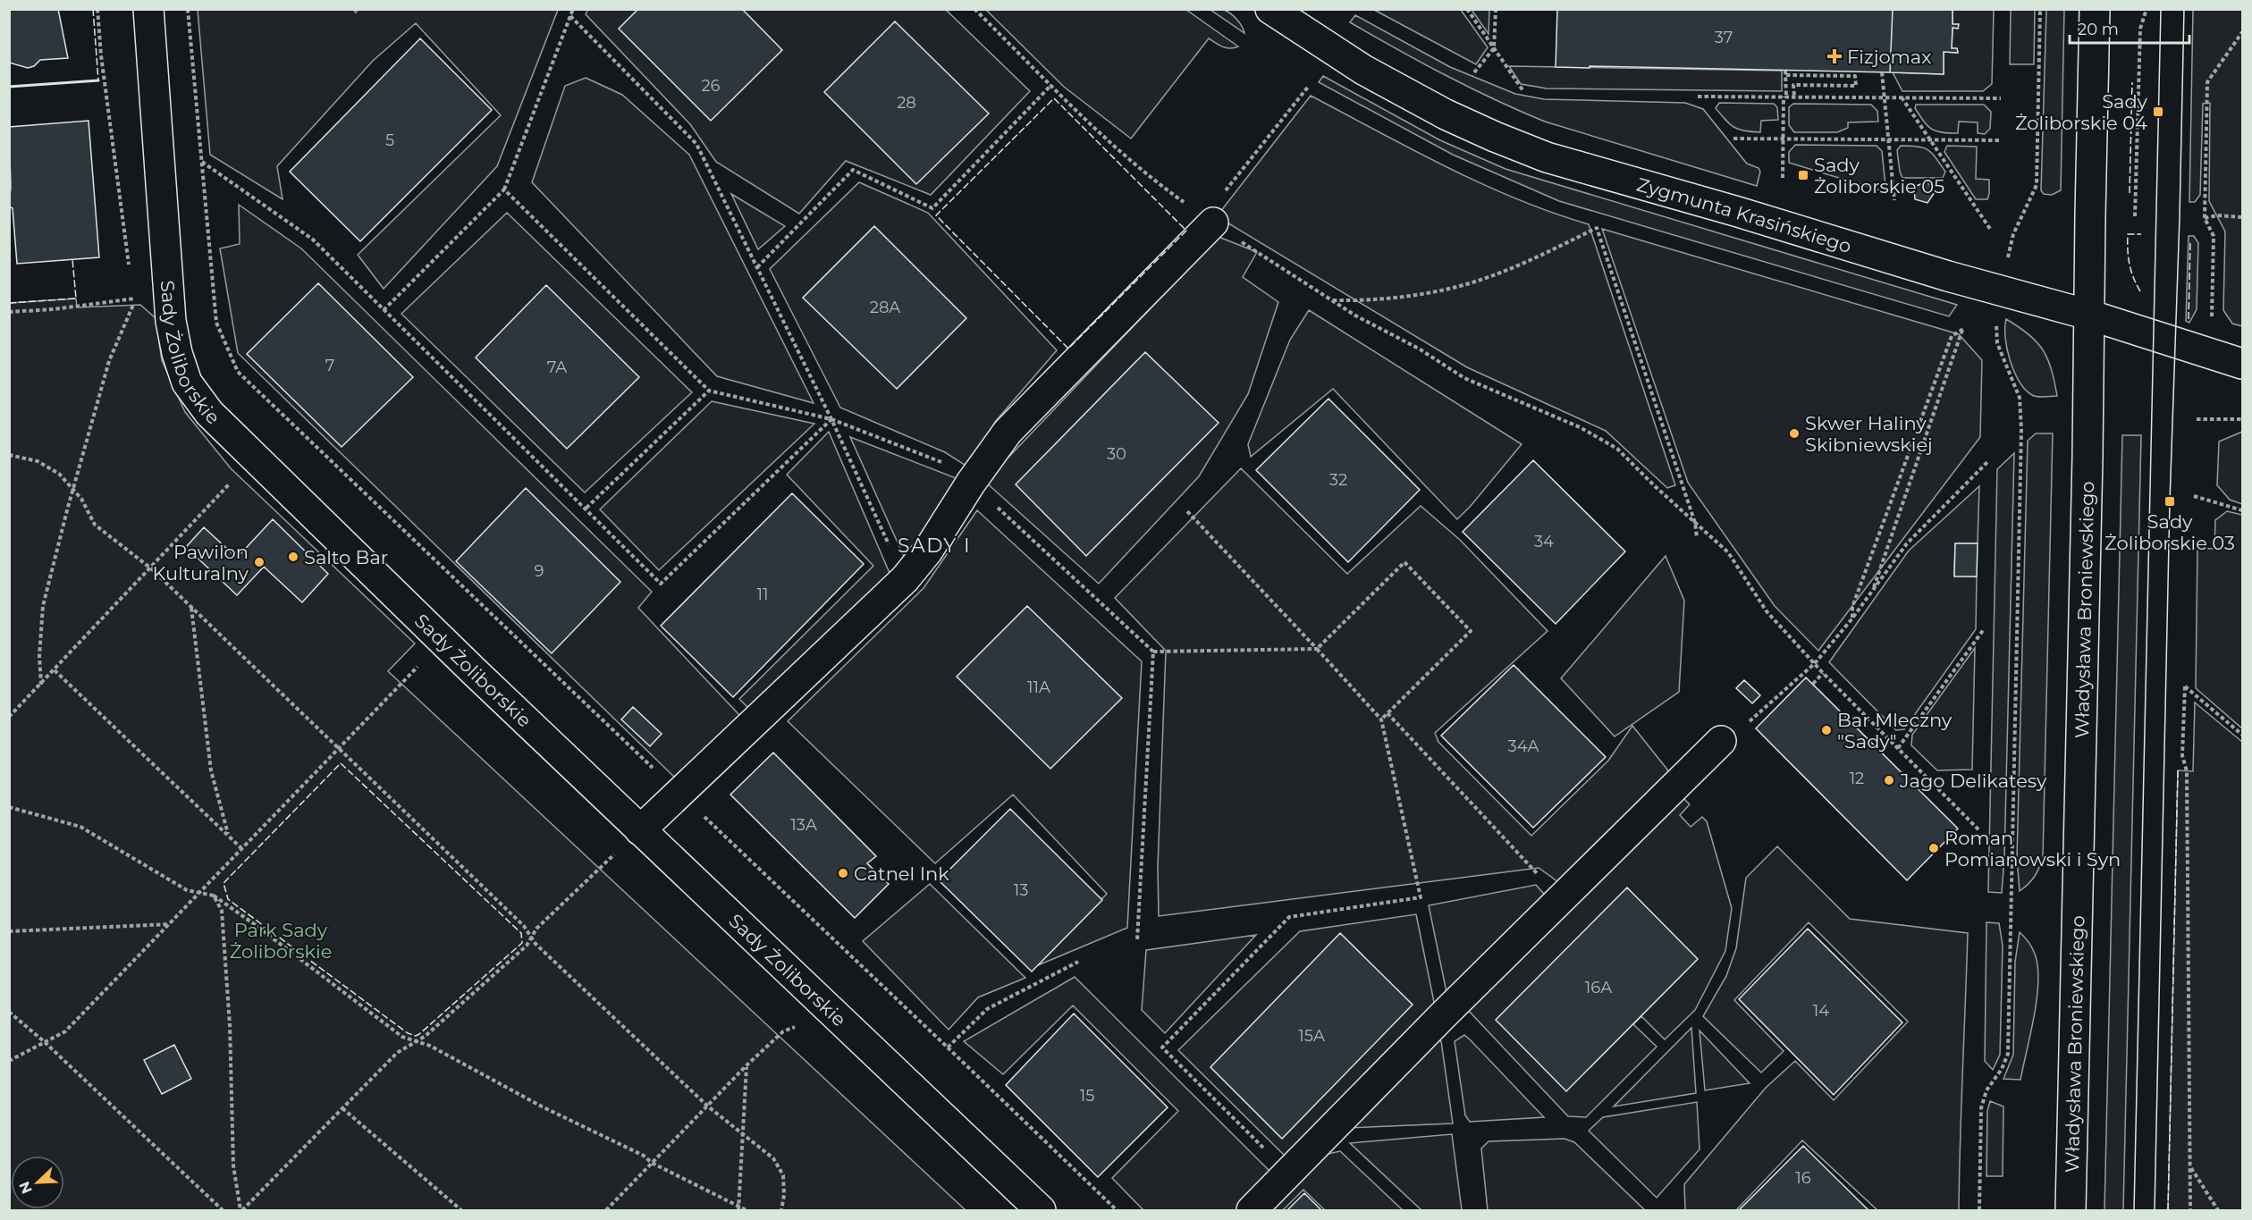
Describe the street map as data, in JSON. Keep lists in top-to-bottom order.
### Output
{
  "streets": {
    "street": ["Zygmunta Krasińskiego", "Sady Żoliborskie", "Władysława Broniewskiego"]
  },
  "crossings": [
    ["Zygmunta Krasińskiego", "Władysława Broniewskiego"]
  ],
  "districts": ["SADY I"],
  "parks": ["Park Sady Żoliborskie"],
  "places": {
    "health": ["Fizjomax"],
    "transit": ["Sady Żoliborskie 04", "Sady Żoliborskie 05", "Sady Żoliborskie 03"],
    "other": [
      "Skwer Haliny Skibniewskiej",
      "Salto Bar",
      "Pawilon Kulturalny",
      "Bar Mleczny \"Sady\"",
      "Jago Delikatesy",
      "Roman Pomianowski i Syn",
      "Catnel Ink"
    ]
  },
  "house_numbers": [
    "37",
    "26",
    "28",
    "5",
    "28A",
    "7",
    "7A",
    "30",
    "32",
    "34",
    "9",
    "11",
    "11A",
    "34A",
    "12",
    "13A",
    "13",
    "16A",
    "14",
    "15A",
    "15",
    "16"
  ],
  "scale_bar": "20 m",
  "north": "bottom left"
}
